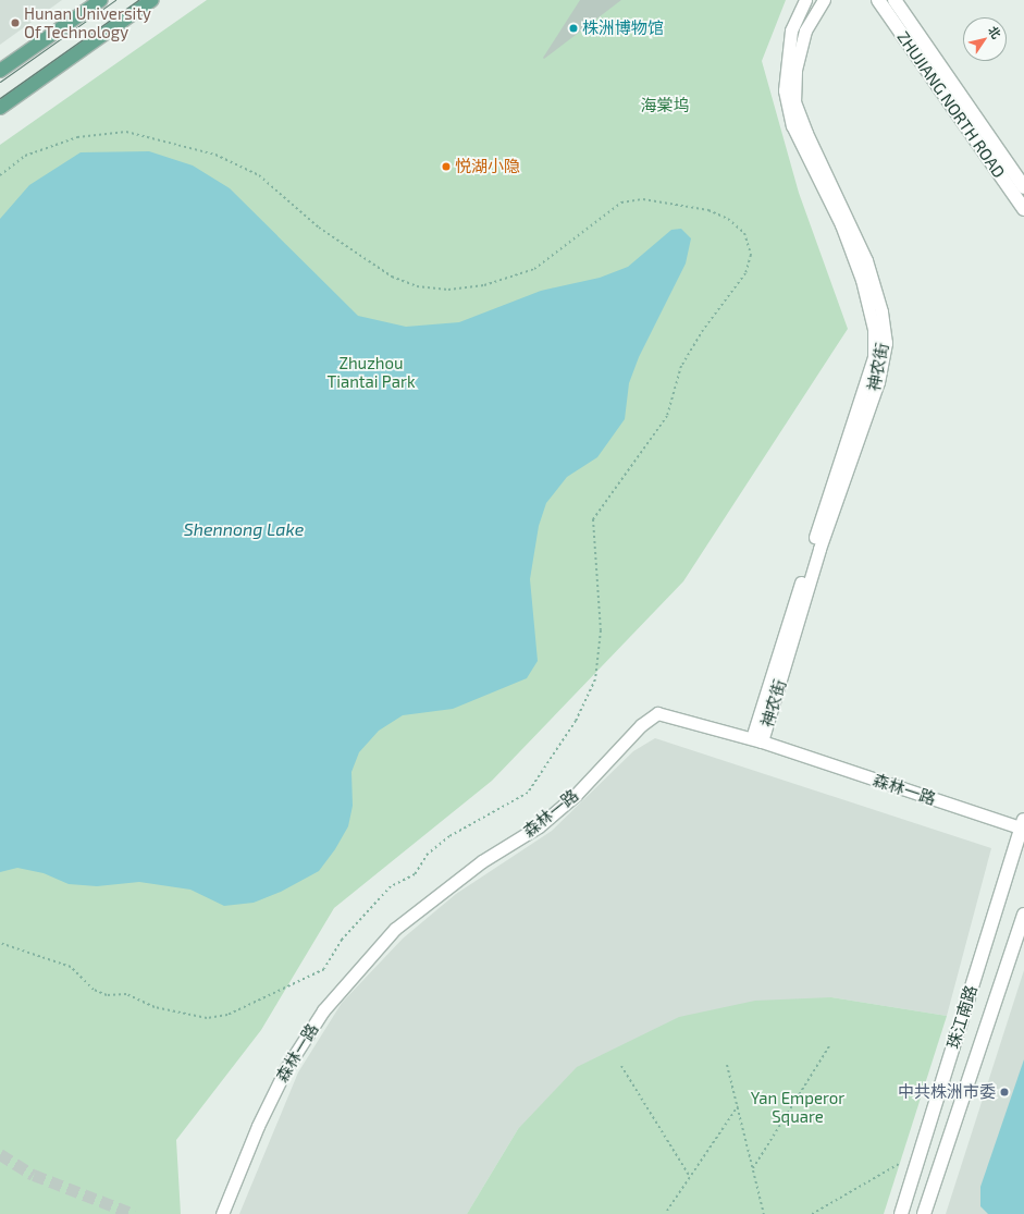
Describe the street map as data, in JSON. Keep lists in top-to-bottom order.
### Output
{
  "streets": {
    "main road": ["ZHUJIANG NORTH ROAD", "珠江南路"],
    "street": ["神农街", "森林一路"]
  },
  "crossings": [
    ["神农街", "森林一路"],
    ["森林一路", "珠江南路"]
  ],
  "water": ["Shennong Lake"],
  "parks": ["海棠坞", "Zhuzhou Tiantai Park", "Yan Emperor Square"],
  "places": [
    "Hunan University Of Technology",
    "株洲博物馆",
    "悦湖小隐",
    "中共株洲市委"
  ],
  "north": "top right"
}
